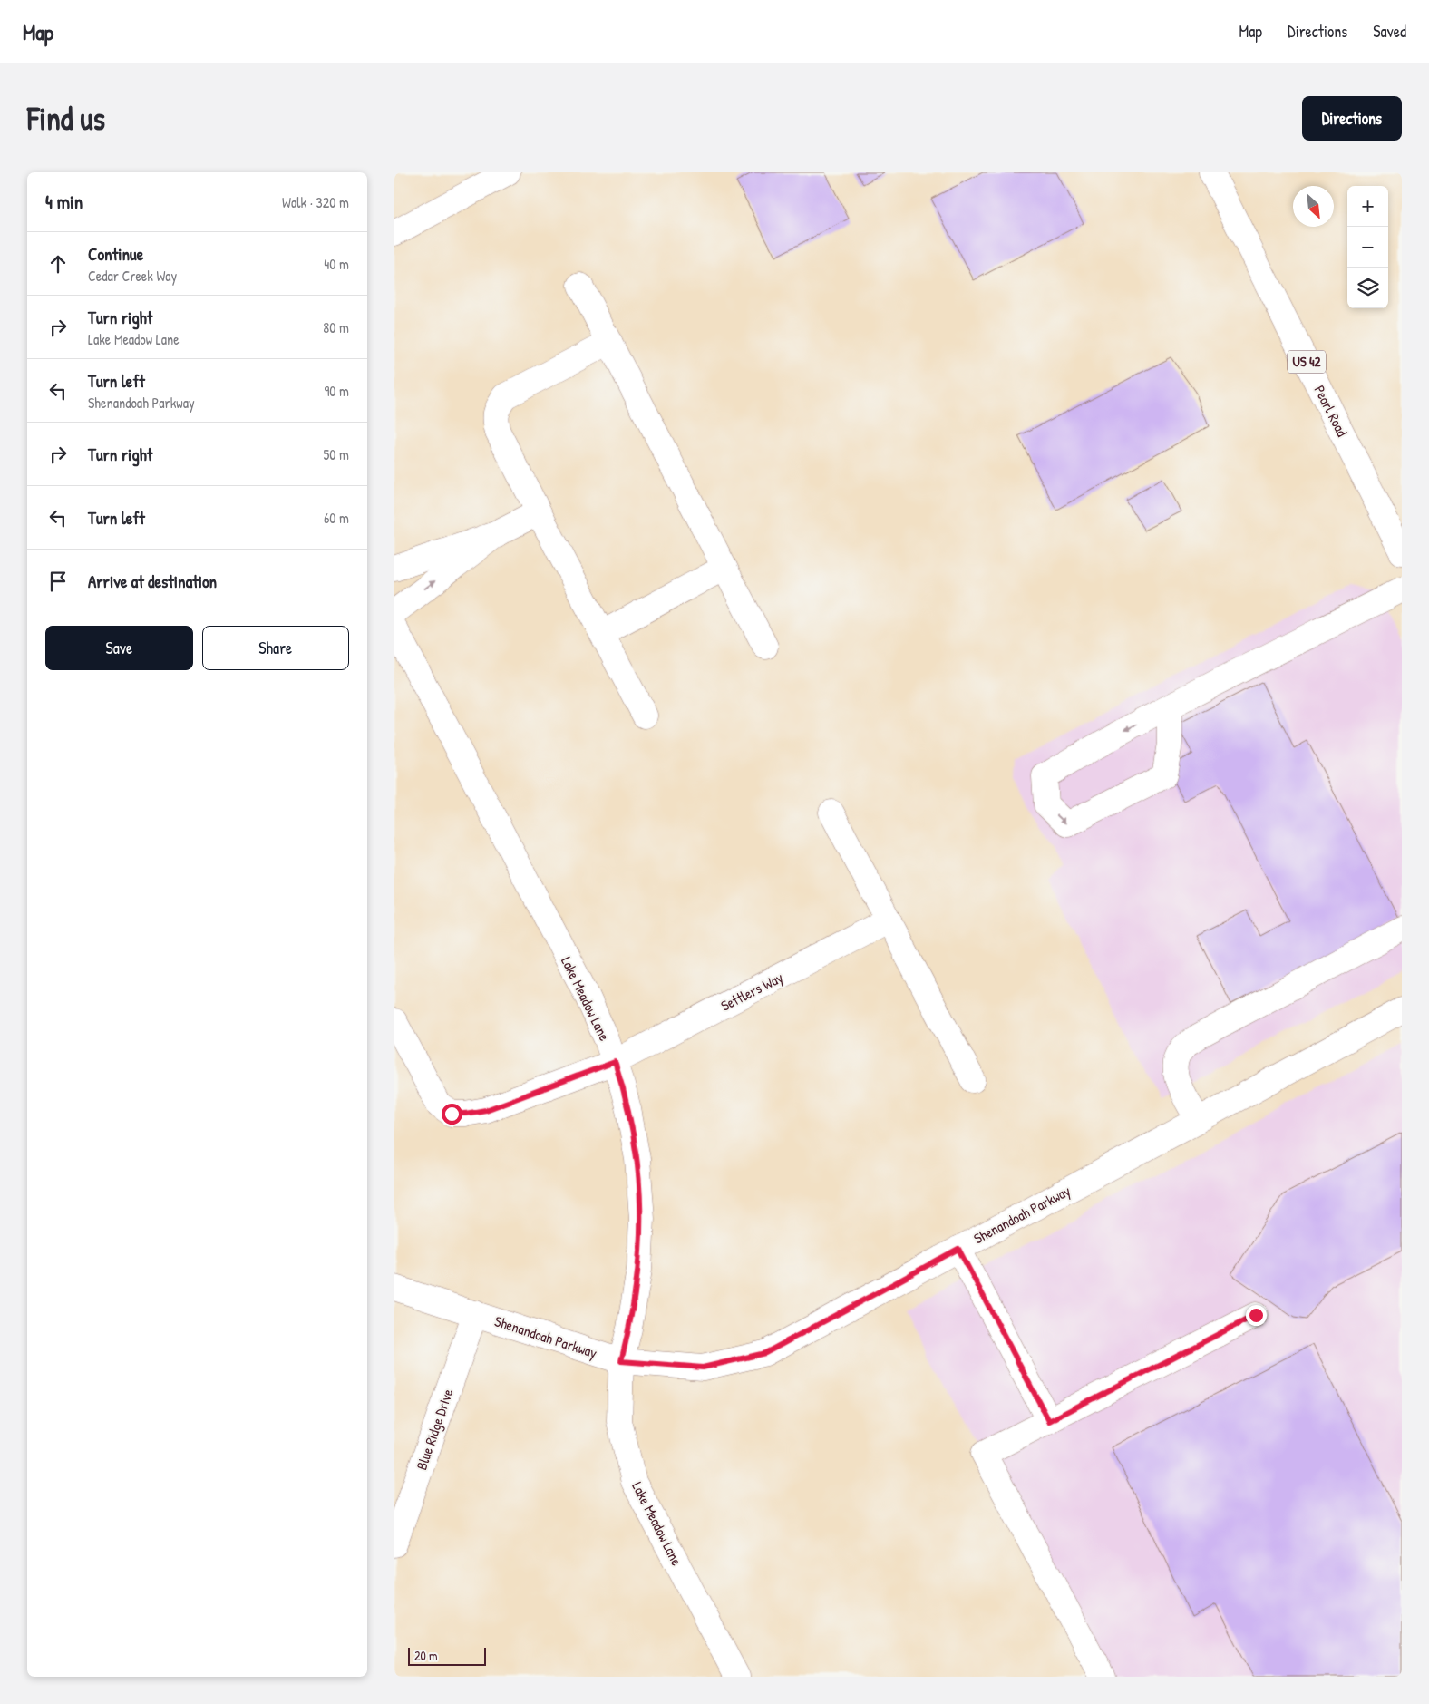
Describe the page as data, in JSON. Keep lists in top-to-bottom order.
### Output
{
  "streets": {
    "street": [
      "US 42",
      "Pearl Road",
      "Settlers Way",
      "Lake Meadow Lane",
      "Shenandoah Parkway",
      "Blue Ridge Drive"
    ]
  },
  "crossings": [
    ["Settlers Way", "Lake Meadow Lane"],
    ["Lake Meadow Lane", "Shenandoah Parkway"],
    ["Shenandoah Parkway", "Blue Ridge Drive"]
  ],
  "scale_bar": "20 m",
  "north": "bottom right",
  "page": {
    "header": "Map",
    "nav": ["Map", "Directions", "Saved"],
    "buttons": [
      "Directions",
      ["Save", "Share"]
    ],
    "title": "Find us",
    "heading": ["4 min", "Walk · 320 m"],
    "map_buttons": ["+", "−"],
    "list": [
      ["Continue", "Cedar Creek Way", "40 m"],
      ["Turn right", "Lake Meadow Lane", "80 m"],
      ["Turn left", "Shenandoah Parkway", "90 m"],
      ["Turn right", "50 m"],
      ["Turn left", "60 m"],
      "Arrive at destination"
    ],
    "scale": "20 m"
  }
}
